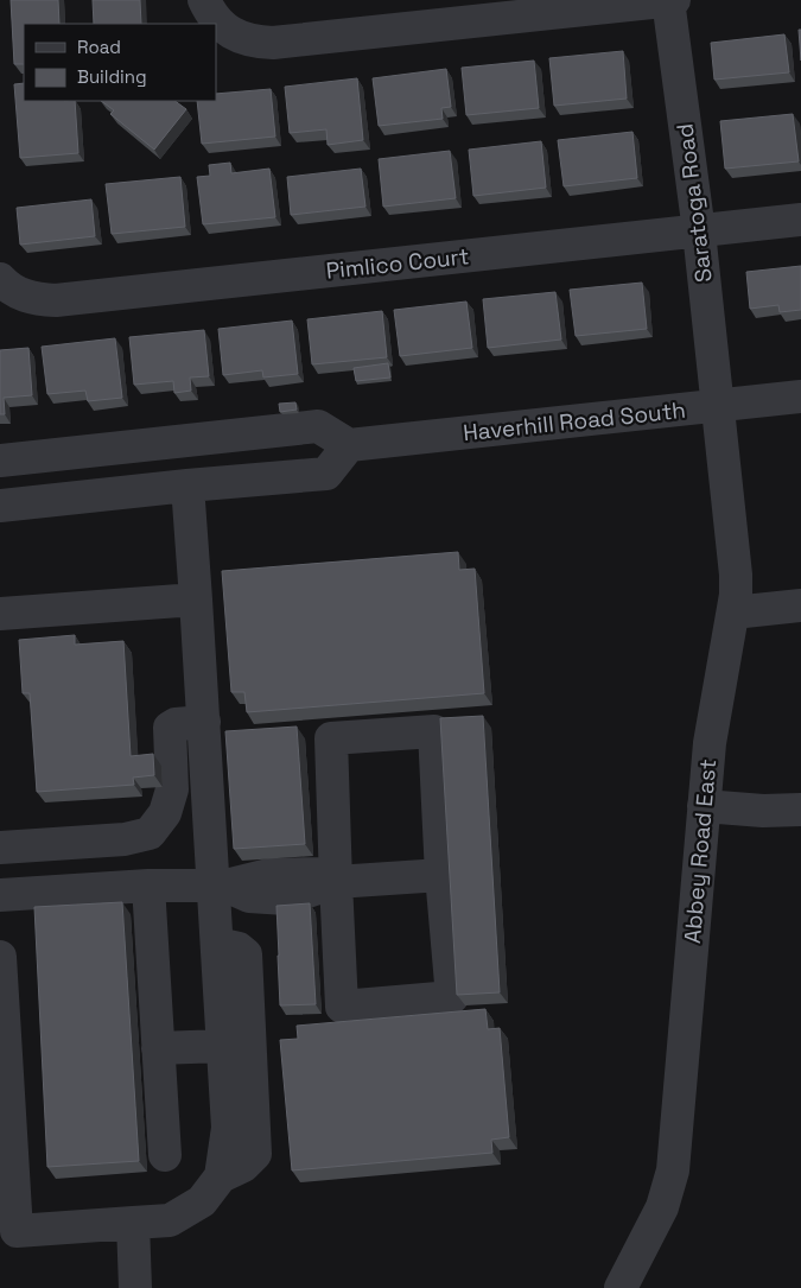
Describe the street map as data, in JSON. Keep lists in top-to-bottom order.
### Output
{
  "streets": {
    "street": [
      "Saratoga Road",
      "Pimlico Court",
      "Haverhill Road South",
      "Abbey Road East"
    ]
  },
  "crossings": [
    ["Saratoga Road", "Pimlico Court"],
    ["Saratoga Road", "Haverhill Road South"],
    ["Saratoga Road", "Abbey Road East"],
    ["Haverhill Road South", "Abbey Road East"]
  ],
  "legend": ["Road", "Building"]
}
